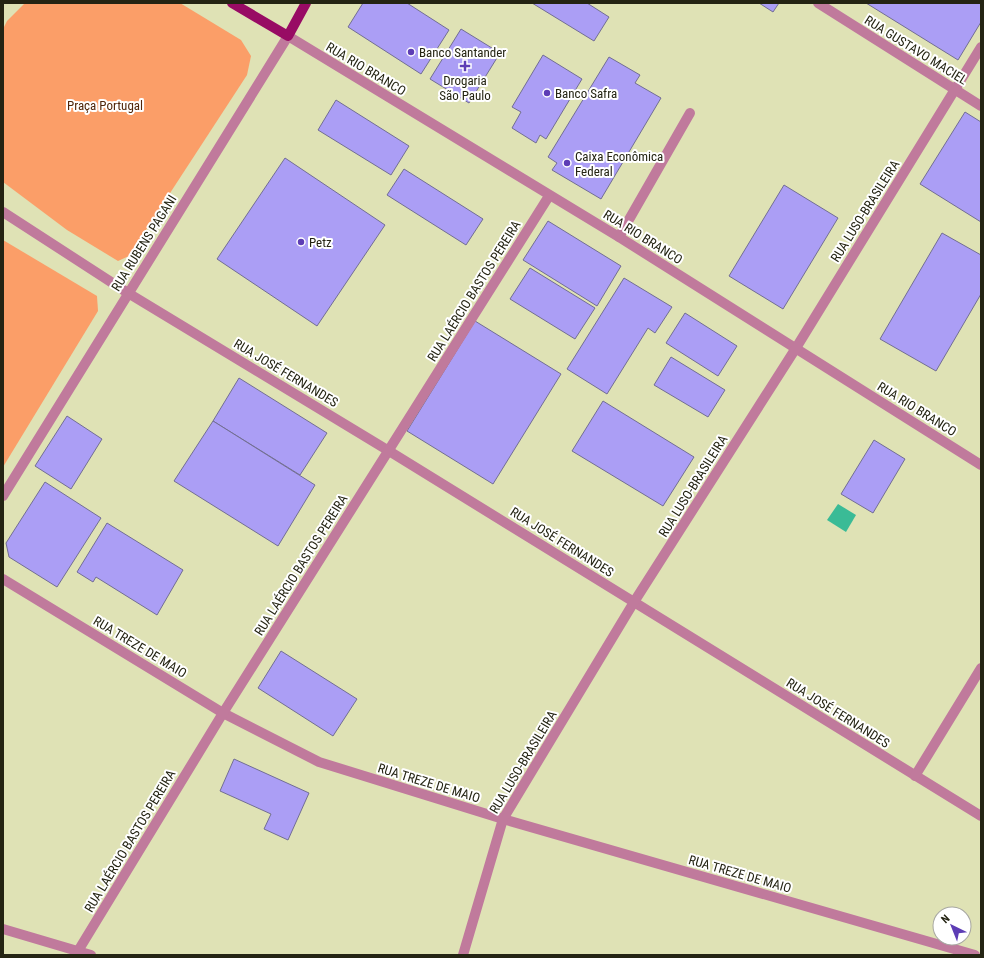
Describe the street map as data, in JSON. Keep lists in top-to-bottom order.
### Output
{
  "streets": {
    "main road": ["RUA RUBENS PAGANI"],
    "street": [
      "RUA GUSTAVO MACIEL",
      "RUA RIO BRANCO",
      "RUA LUSO-BRASILEIRA",
      "RUA LAÉRCIO BASTOS PEREIRA",
      "RUA JOSÉ FERNANDES",
      "RUA TREZE DE MAIO"
    ]
  },
  "crossings": [
    ["RUA GUSTAVO MACIEL", "RUA LUSO-BRASILEIRA"],
    ["RUA RIO BRANCO", "RUA LUSO-BRASILEIRA"],
    ["RUA RIO BRANCO", "RUA RUBENS PAGANI"],
    ["RUA RIO BRANCO", "RUA LAÉRCIO BASTOS PEREIRA"],
    ["RUA LUSO-BRASILEIRA", "RUA JOSÉ FERNANDES"],
    ["RUA LUSO-BRASILEIRA", "RUA TREZE DE MAIO"],
    ["RUA RUBENS PAGANI", "RUA JOSÉ FERNANDES"],
    ["RUA LAÉRCIO BASTOS PEREIRA", "RUA JOSÉ FERNANDES"],
    ["RUA LAÉRCIO BASTOS PEREIRA", "RUA TREZE DE MAIO"]
  ],
  "parks": ["Praça Portugal"],
  "places": {
    "other": [
      "Banco Santander",
      "Banco Safra",
      "Caixa Econômica Federal",
      "Petz"
    ],
    "health": ["Drogaria São Paulo"]
  },
  "north": "top left"
}
